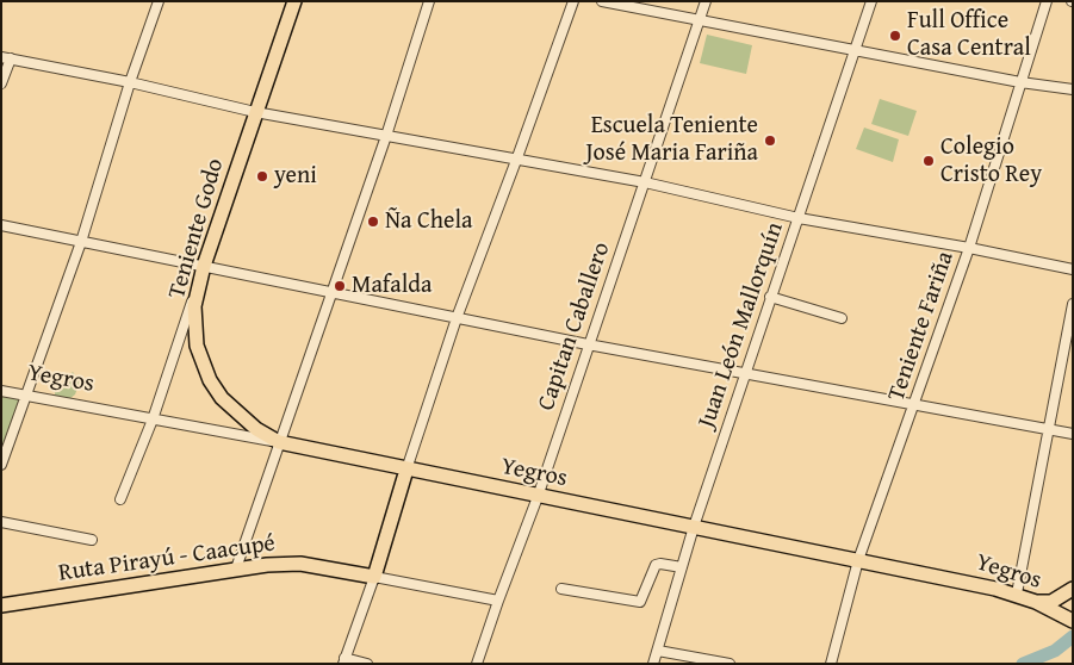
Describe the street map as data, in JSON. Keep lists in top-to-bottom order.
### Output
{
  "streets": {
    "main road": ["Teniente Godo", "Yegros", "Ruta Pirayú - Caacupé"],
    "street": ["Juan León Mallorquín", "Capitan Caballero", "Teniente Fariña"]
  },
  "crossings": [
    ["Teniente Godo", "Yegros"],
    ["Juan León Mallorquín", "Yegros"],
    ["Capitan Caballero", "Yegros"],
    ["Teniente Fariña", "Yegros"]
  ],
  "places": [
    "Full Office Casa Central",
    "Escuela Teniente José Maria Fariña",
    "Colegio Cristo Rey",
    "yeni",
    "Ña Chela",
    "Mafalda"
  ]
}
